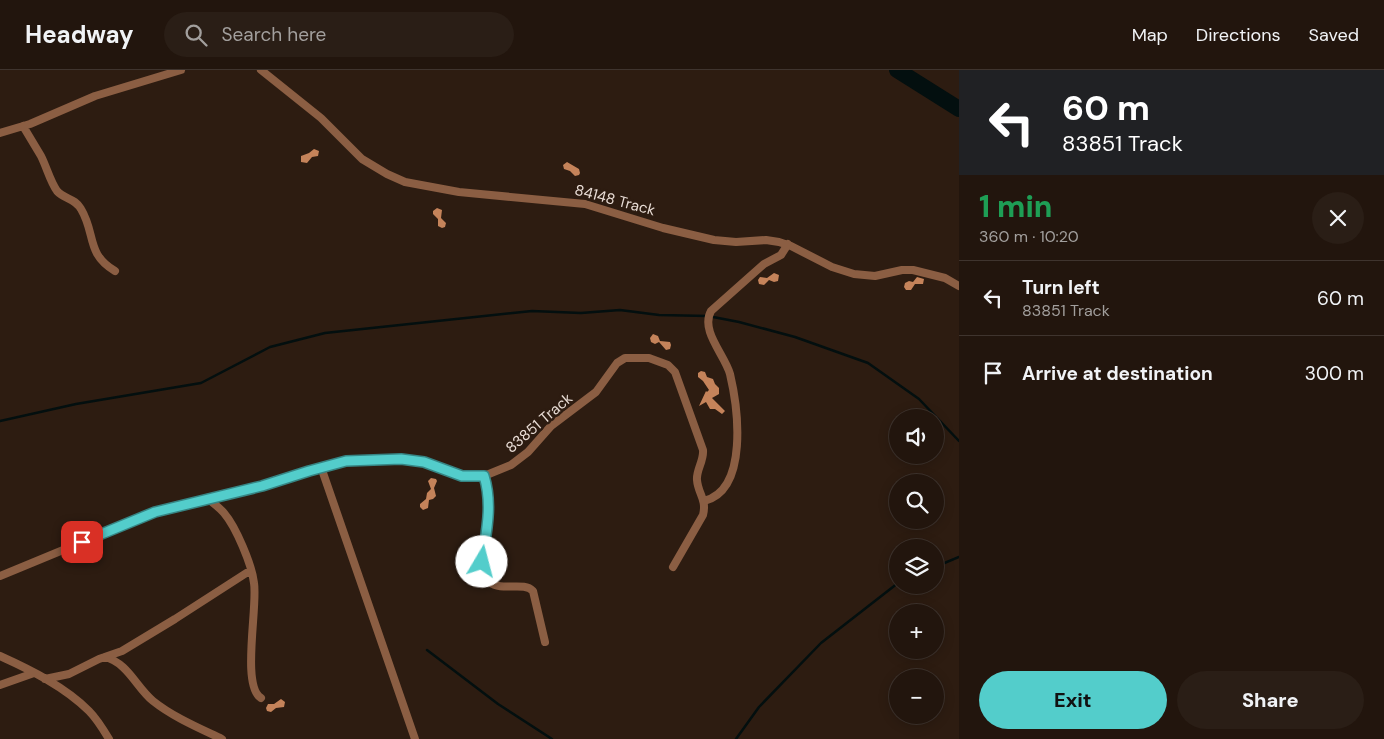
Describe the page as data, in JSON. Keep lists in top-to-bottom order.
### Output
{
  "streets": {
    "street": ["84148 Track", "83851 Track"]
  },
  "page": {
    "header": "Headway",
    "search": "Search here",
    "nav": ["Map", "Directions", "Saved"],
    "turn": ["60 m", "83851 Track"],
    "heading": ["1 min", "360 m · 10:20"],
    "list": [
      {
        "name": "Turn left",
        "note": "83851 Track",
        "value": "60 m"
      },
      {
        "name": "Arrive at destination",
        "value": "300 m"
      }
    ],
    "map_buttons": ["+", "−"],
    "buttons": ["Exit", "Share"]
  }
}
